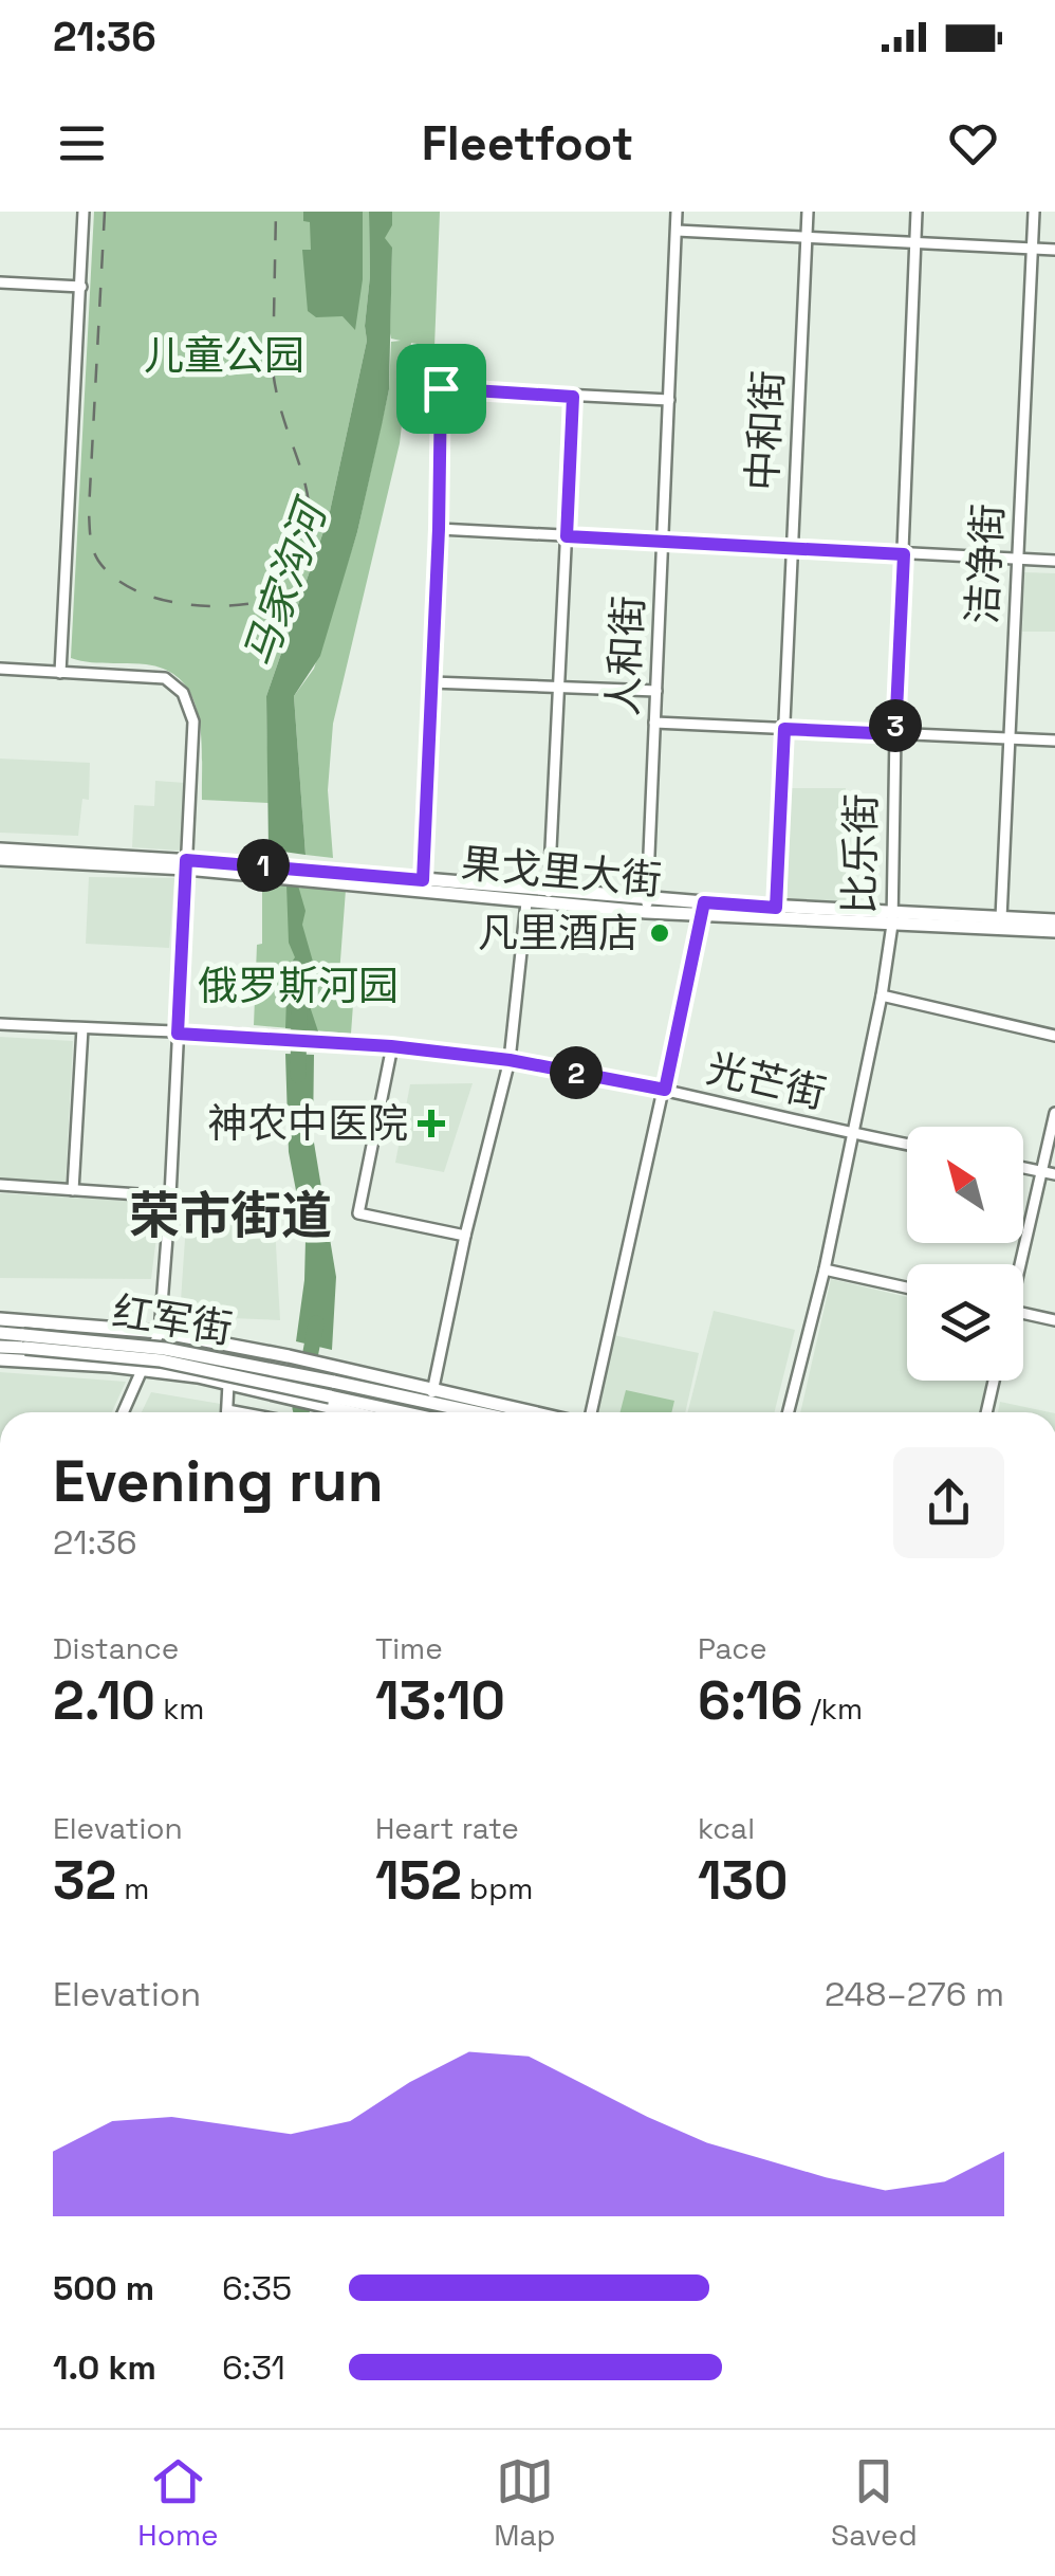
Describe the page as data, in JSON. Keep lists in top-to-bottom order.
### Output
{
  "streets": {
    "main road": ["果戈里大街", "红军街"],
    "street": [
      "中和街",
      "洁净街",
      "人和街",
      "比乐街",
      "光芒街"
    ]
  },
  "crossings": [
    ["中和街", "果戈里大街"],
    ["洁净街", "果戈里大街"],
    ["人和街", "果戈里大街"],
    ["比乐街", "果戈里大街"],
    ["比乐街", "光芒街"]
  ],
  "districts": ["荣市街道"],
  "water": ["马家沟河"],
  "parks": ["儿童公园", "俄罗斯河园"],
  "places": {
    "other": ["凡里酒店"],
    "health": ["神农中医院"]
  },
  "north": "top left",
  "page": {
    "status": "21:36",
    "header": "Fleetfoot",
    "pins": ["3", "1", "2"],
    "heading": ["Evening run", "21:36"],
    "stats": [
      ["Distance", "2.10 km"],
      ["Time", "13:10"],
      ["Pace", "6:16 /km"],
      ["Elevation", "32 m"],
      ["Heart rate", "152 bpm"],
      ["kcal", "130"]
    ],
    "chart": ["Elevation", "248–276 m"],
    "list": [
      {
        "name": "500 m",
        "note": "6:35"
      },
      {
        "name": "1.0 km",
        "note": "6:31"
      }
    ],
    "tabs": ["Home", "Map", "Saved"]
  }
}
